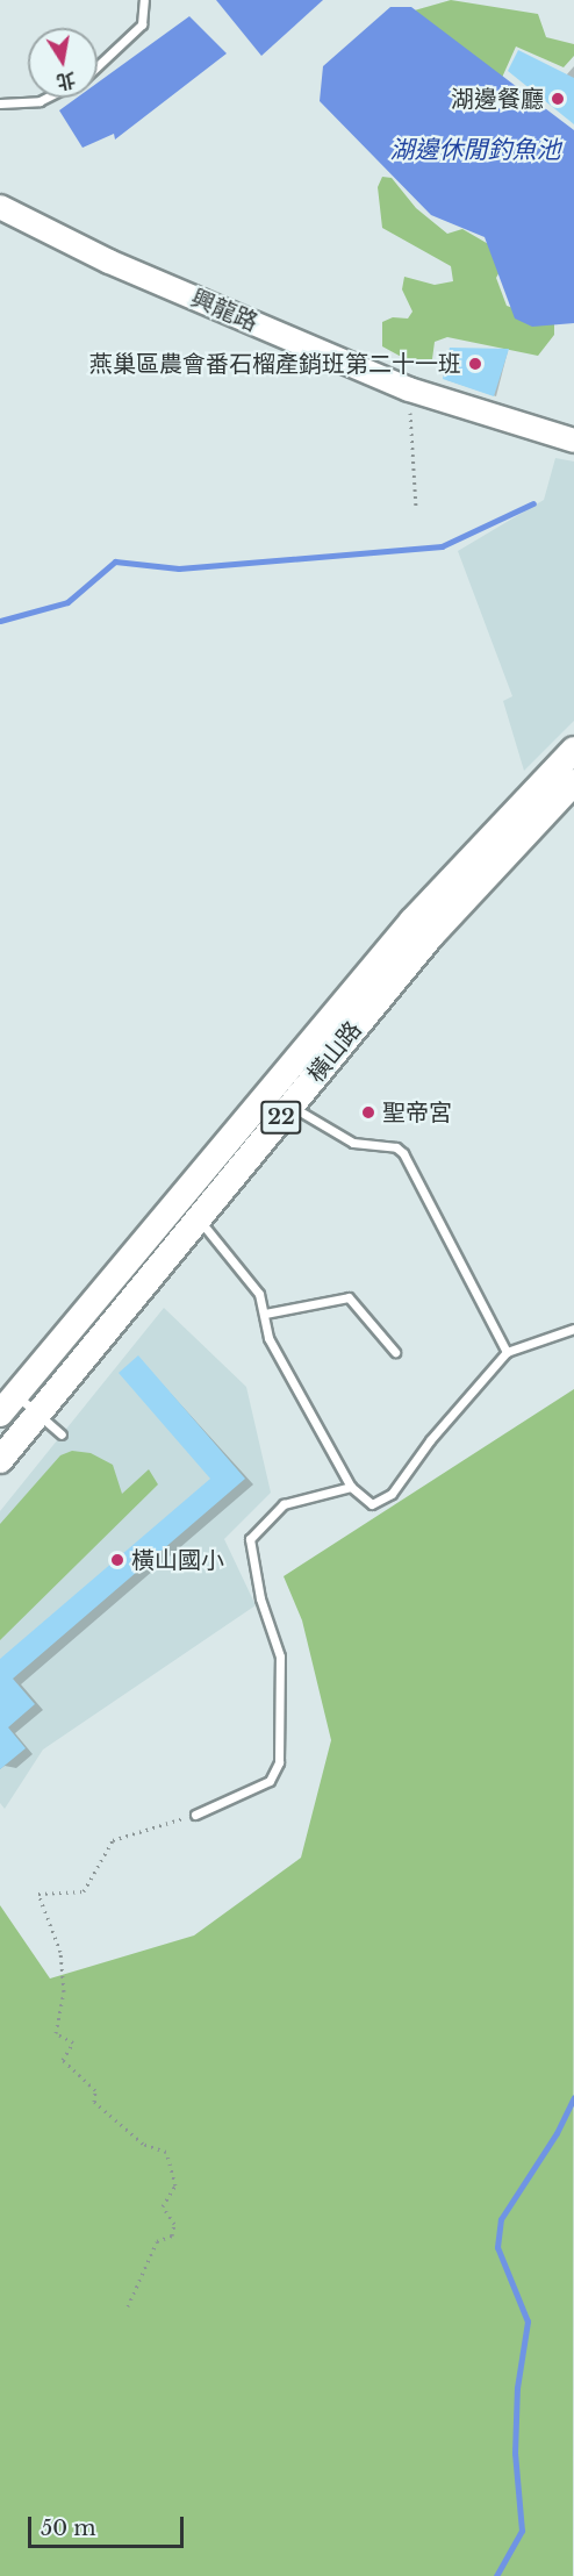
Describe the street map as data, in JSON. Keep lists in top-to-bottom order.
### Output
{
  "streets": {
    "main road": ["橫山路", "22"],
    "street": ["興龍路"]
  },
  "water": ["湖邊休閒釣魚池"],
  "places": [
    "湖邊餐廳",
    "燕巢區農會番石榴產銷班第二十一班",
    "聖帝宮",
    "橫山國小"
  ],
  "scale_bar": "50 m",
  "north": "bottom"
}
